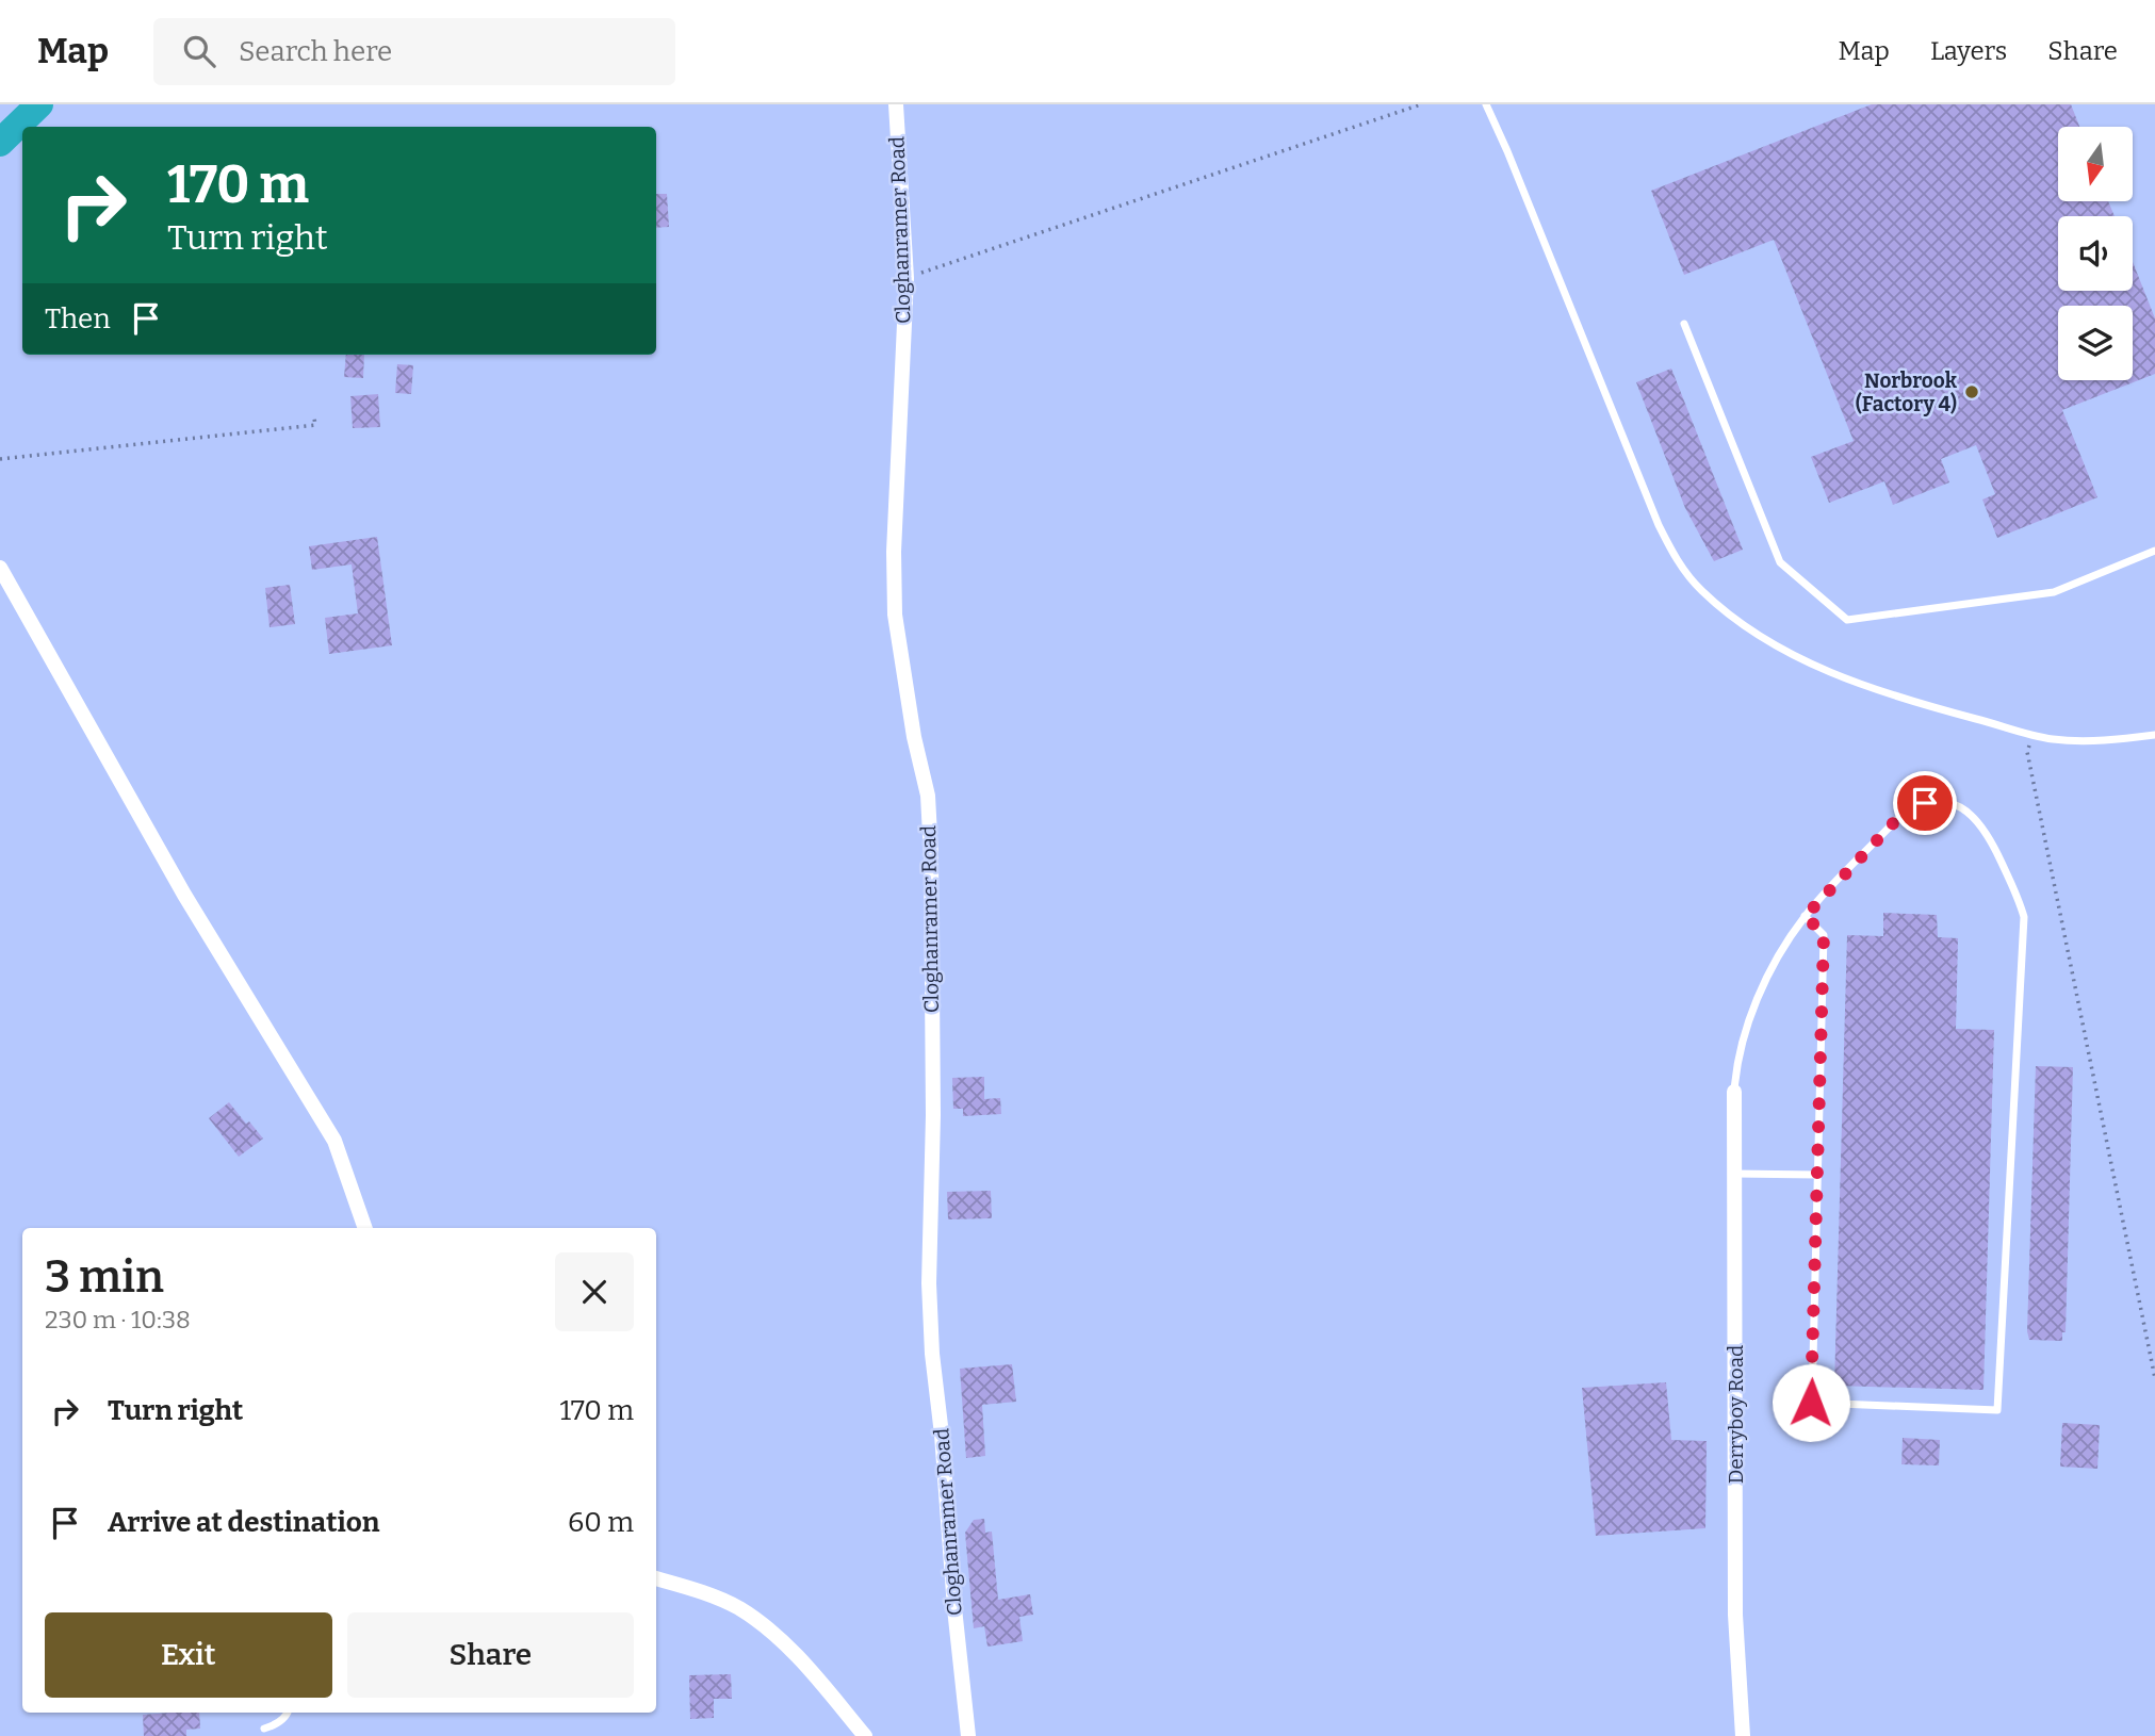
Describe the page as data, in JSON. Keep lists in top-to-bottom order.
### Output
{
  "streets": {
    "street": ["Cloghanramer Road", "Derryboy Road"]
  },
  "places": ["Norbrook (Factory 4)"],
  "north": "bottom",
  "page": {
    "header": "Map",
    "search": "Search here",
    "nav": ["Map", "Layers", "Share"],
    "turn": ["170 m", "Turn right"],
    "then": "Then",
    "heading": ["3 min", "230 m · 10:38"],
    "list": [
      {
        "name": "Turn right",
        "value": "170 m"
      },
      {
        "name": "Arrive at destination",
        "value": "60 m"
      }
    ],
    "buttons": ["Exit", "Share"]
  }
}
